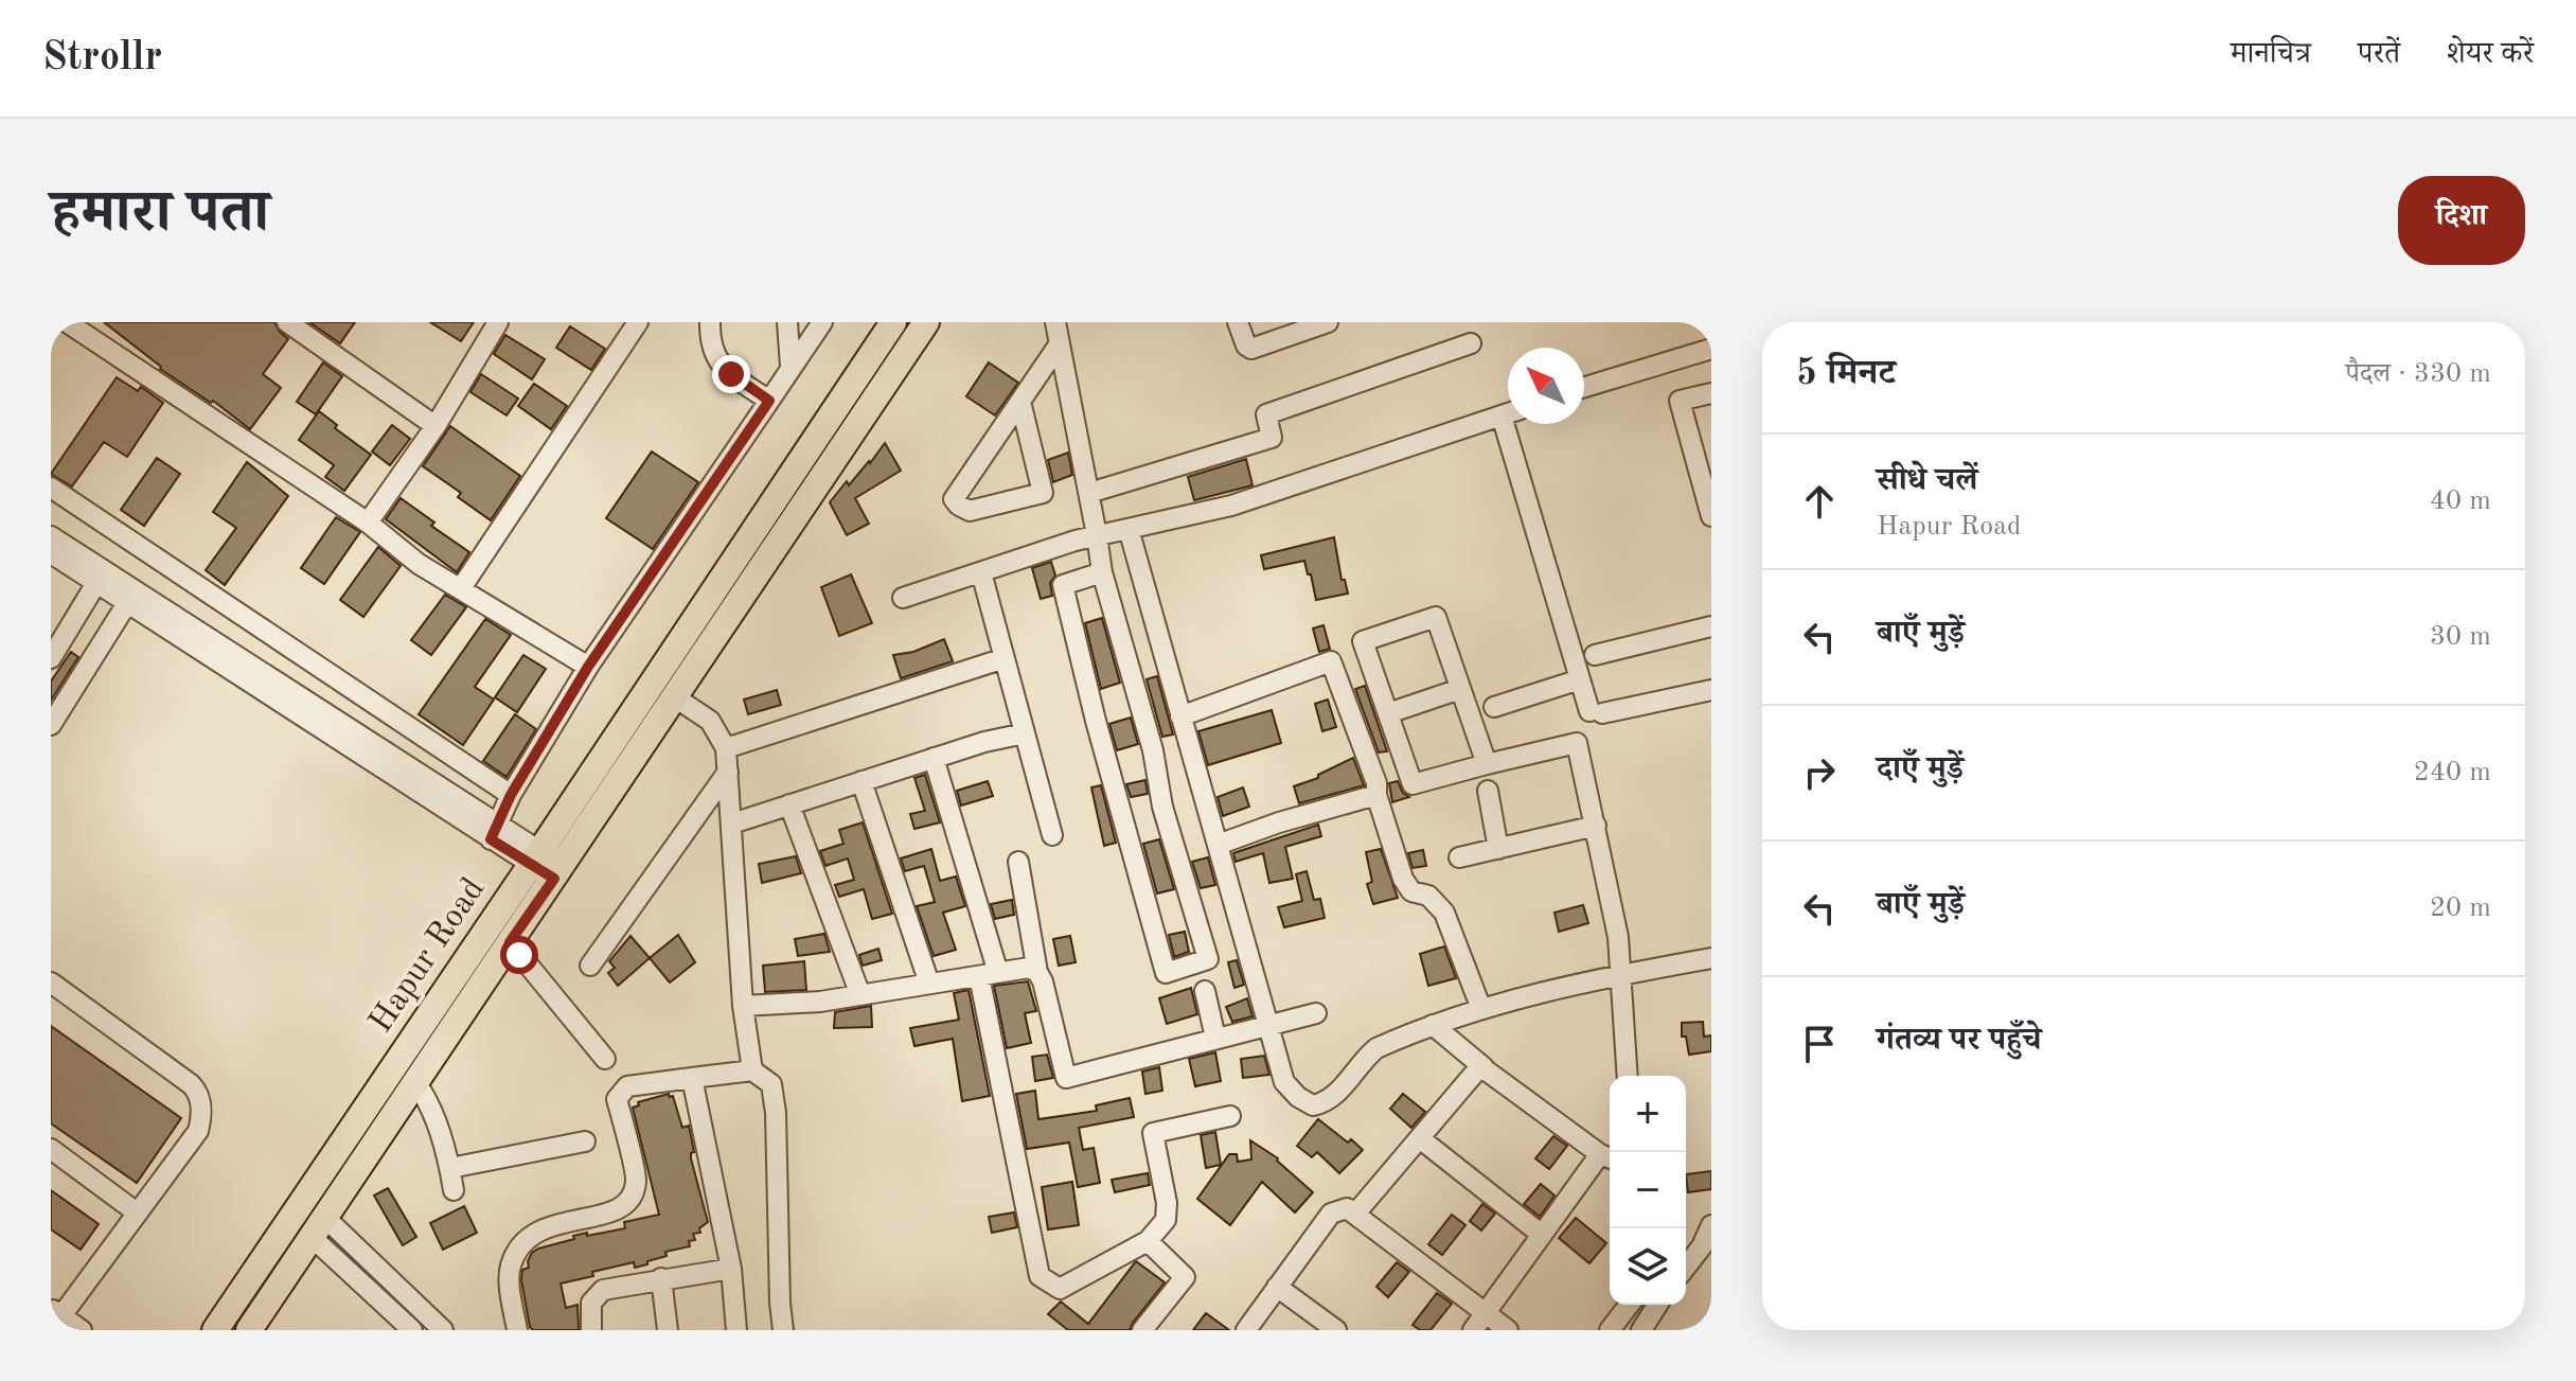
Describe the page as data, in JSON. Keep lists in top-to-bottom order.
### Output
{
  "streets": {
    "main road": ["Hapur Road"]
  },
  "north": "top left",
  "page": {
    "header": "Strollr",
    "nav": ["मानचित्र", "परतें", "शेयर करें"],
    "title": "हमारा पता",
    "buttons": "दिशा",
    "heading": ["5 मिनट", "पैदल · 330 m"],
    "list": [
      ["सीधे चलें", "Hapur Road", "40 m"],
      ["बाएँ मुड़ें", "30 m"],
      ["दाएँ मुड़ें", "240 m"],
      ["बाएँ मुड़ें", "20 m"],
      "गंतव्य पर पहुँचे"
    ],
    "map_buttons": ["+", "−"]
  }
}
